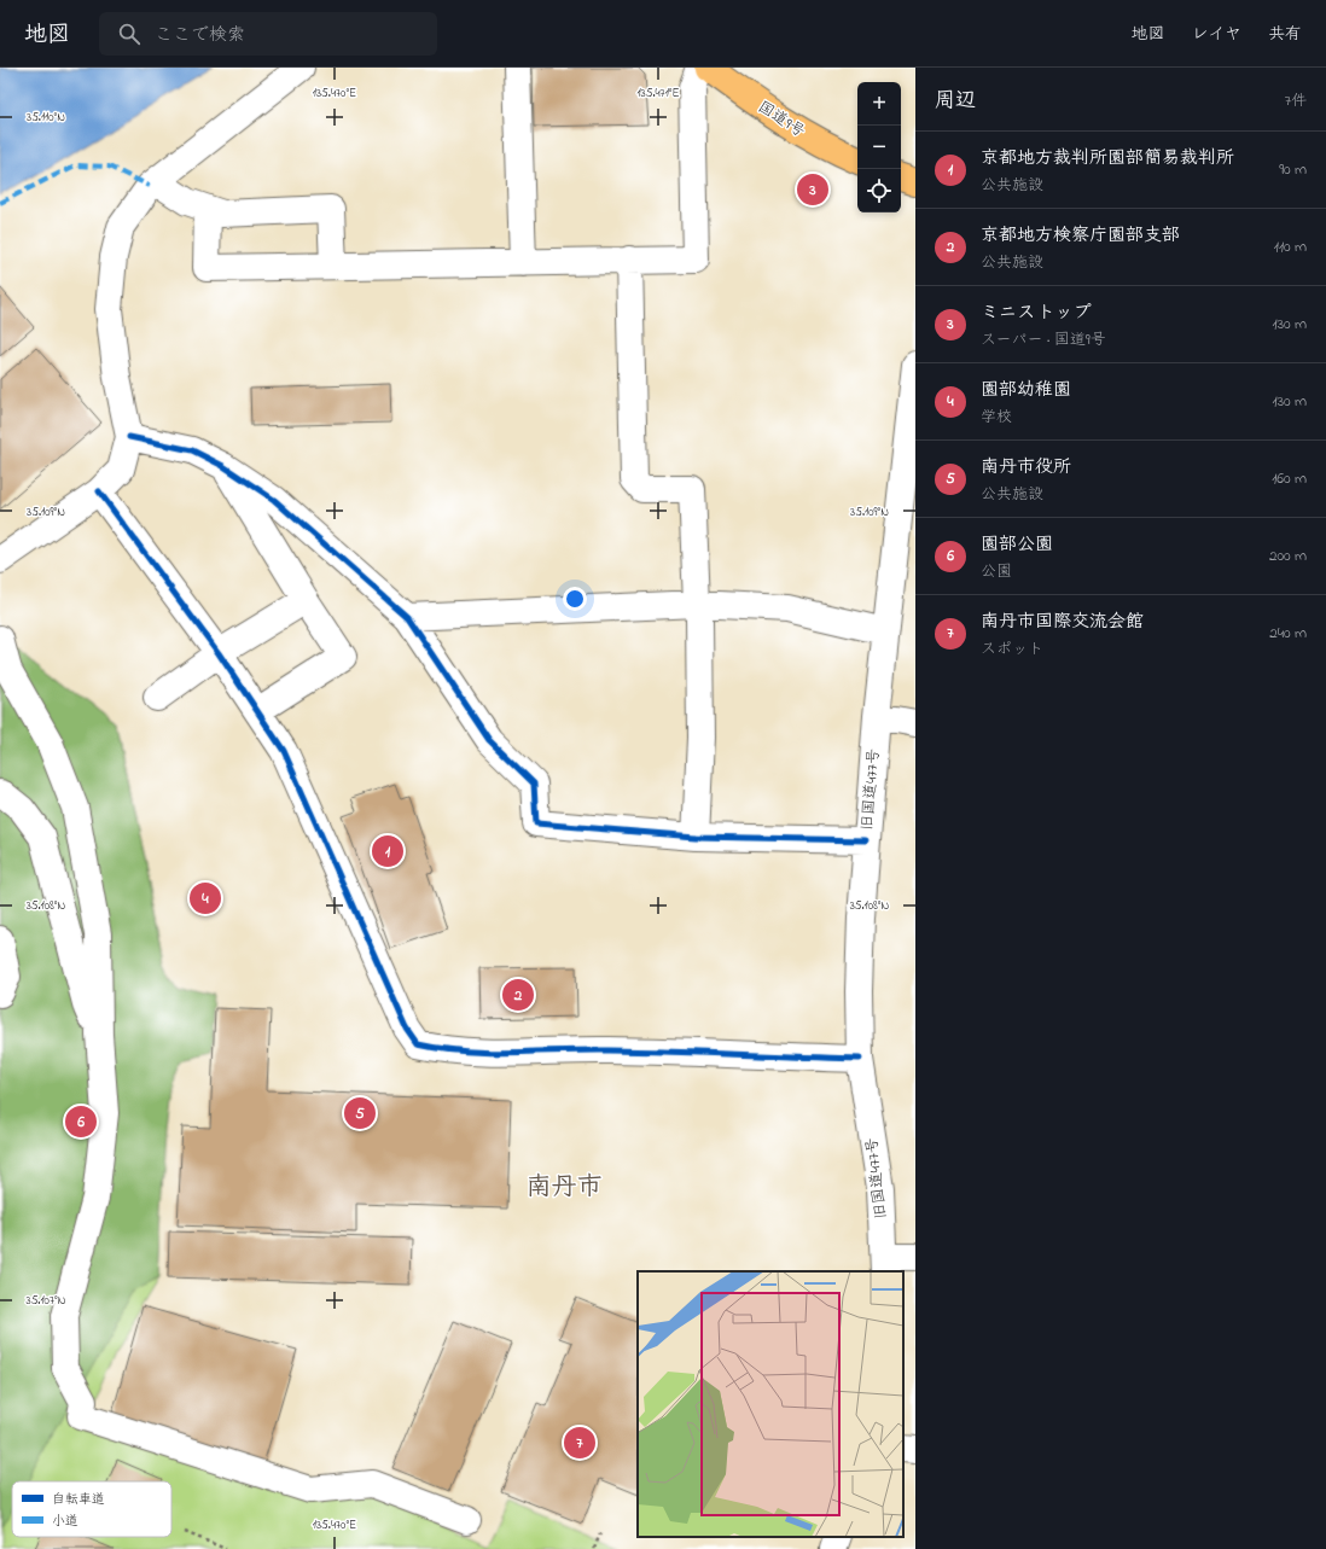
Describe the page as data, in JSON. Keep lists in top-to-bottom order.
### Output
{
  "streets": {
    "highway": ["国道9号"],
    "street": ["旧国道477号"]
  },
  "districts": ["南丹市"],
  "legend": ["自転車道", "小道"],
  "page": {
    "header": "地図",
    "search": "ここで検索",
    "nav": ["地図", "レイヤ", "共有"],
    "heading": ["周辺", "7件"],
    "map_buttons": ["+", "−"],
    "list": [
      {
        "mark": "1",
        "name": "京都地方裁判所園部簡易裁判所",
        "note": "公共施設",
        "value": "90 m"
      },
      {
        "mark": "2",
        "name": "京都地方検察庁園部支部",
        "note": "公共施設",
        "value": "110 m"
      },
      {
        "mark": "3",
        "name": "ミニストップ",
        "note": "スーパー · 国道9号",
        "value": "130 m"
      },
      {
        "mark": "4",
        "name": "園部幼稚園",
        "note": "学校",
        "value": "130 m"
      },
      {
        "mark": "5",
        "name": "南丹市役所",
        "note": "公共施設",
        "value": "160 m"
      },
      {
        "mark": "6",
        "name": "園部公園",
        "note": "公園",
        "value": "200 m"
      },
      {
        "mark": "7",
        "name": "南丹市国際交流会館",
        "note": "スポット",
        "value": "240 m"
      }
    ],
    "pins": [
      "3",
      "1",
      "4",
      "2",
      "5",
      "6",
      "7"
    ]
  },
  "coordinates": [
    "135.470°E",
    "135.471°E",
    "35.110°N",
    "35.109°N",
    "35.108°N",
    "35.107°N"
  ]
}
